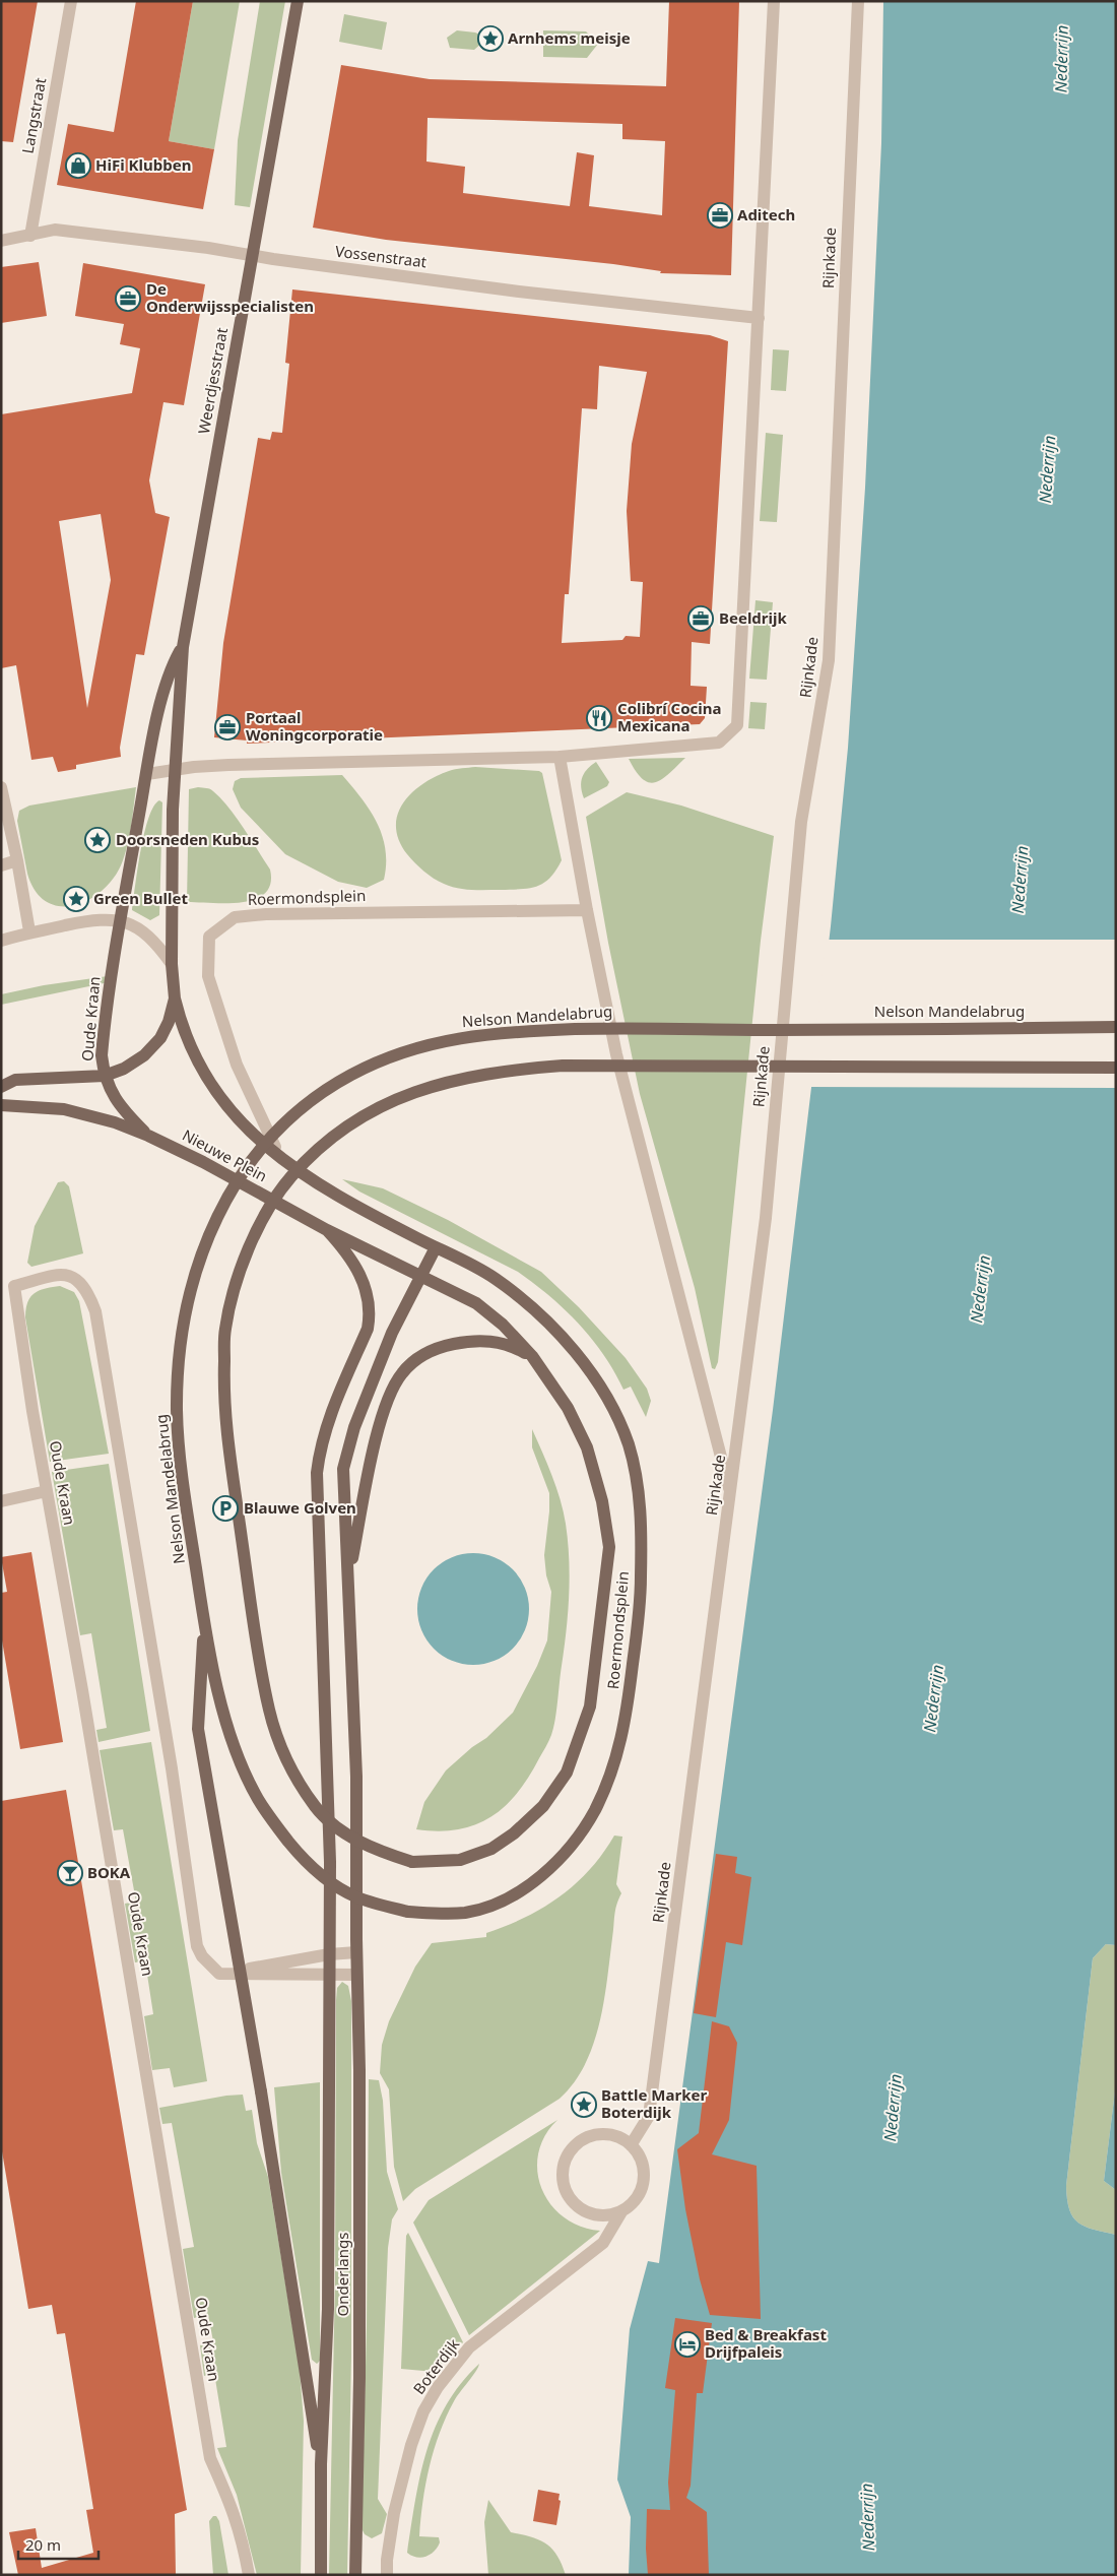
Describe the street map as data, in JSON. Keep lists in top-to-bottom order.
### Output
{
  "streets": {
    "main road": [
      "Weerdjesstraat",
      "Roermondsplein",
      "Nelson Mandelabrug",
      "Oude Kraan",
      "Nieuwe Plein",
      "Onderlangs"
    ],
    "street": [
      "Langstraat",
      "Vossenstraat",
      "Rijnkade",
      "Boterdijk"
    ]
  },
  "crossings": [
    ["Langstraat", "Vossenstraat"],
    ["Vossenstraat", "Weerdjesstraat"],
    ["Rijnkade", "Boterdijk"],
    ["Weerdjesstraat", "Oude Kraan"],
    ["Roermondsplein", "Nelson Mandelabrug"],
    ["Roermondsplein", "Nieuwe Plein"],
    ["Oude Kraan", "Nieuwe Plein"]
  ],
  "water": ["Nederrijn"],
  "places": {
    "place": [
      "Arnhems meisje",
      "Doorsneden Kubus",
      "Green Bullet",
      "Battle Marker Boterdijk"
    ],
    "shop": ["HiFi Klubben"],
    "office": [
      "Aditech",
      "De Onderwijsspecialisten",
      "Beeldrijk",
      "Portaal Woningcorporatie"
    ],
    "restaurant": ["Colibrí Cocina Mexicana"],
    "parking": ["Blauwe Golven"],
    "bar": ["BOKA"],
    "hotel": ["Bed & Breakfast Drijfpaleis"]
  },
  "scale_bar": "20 m"
}
